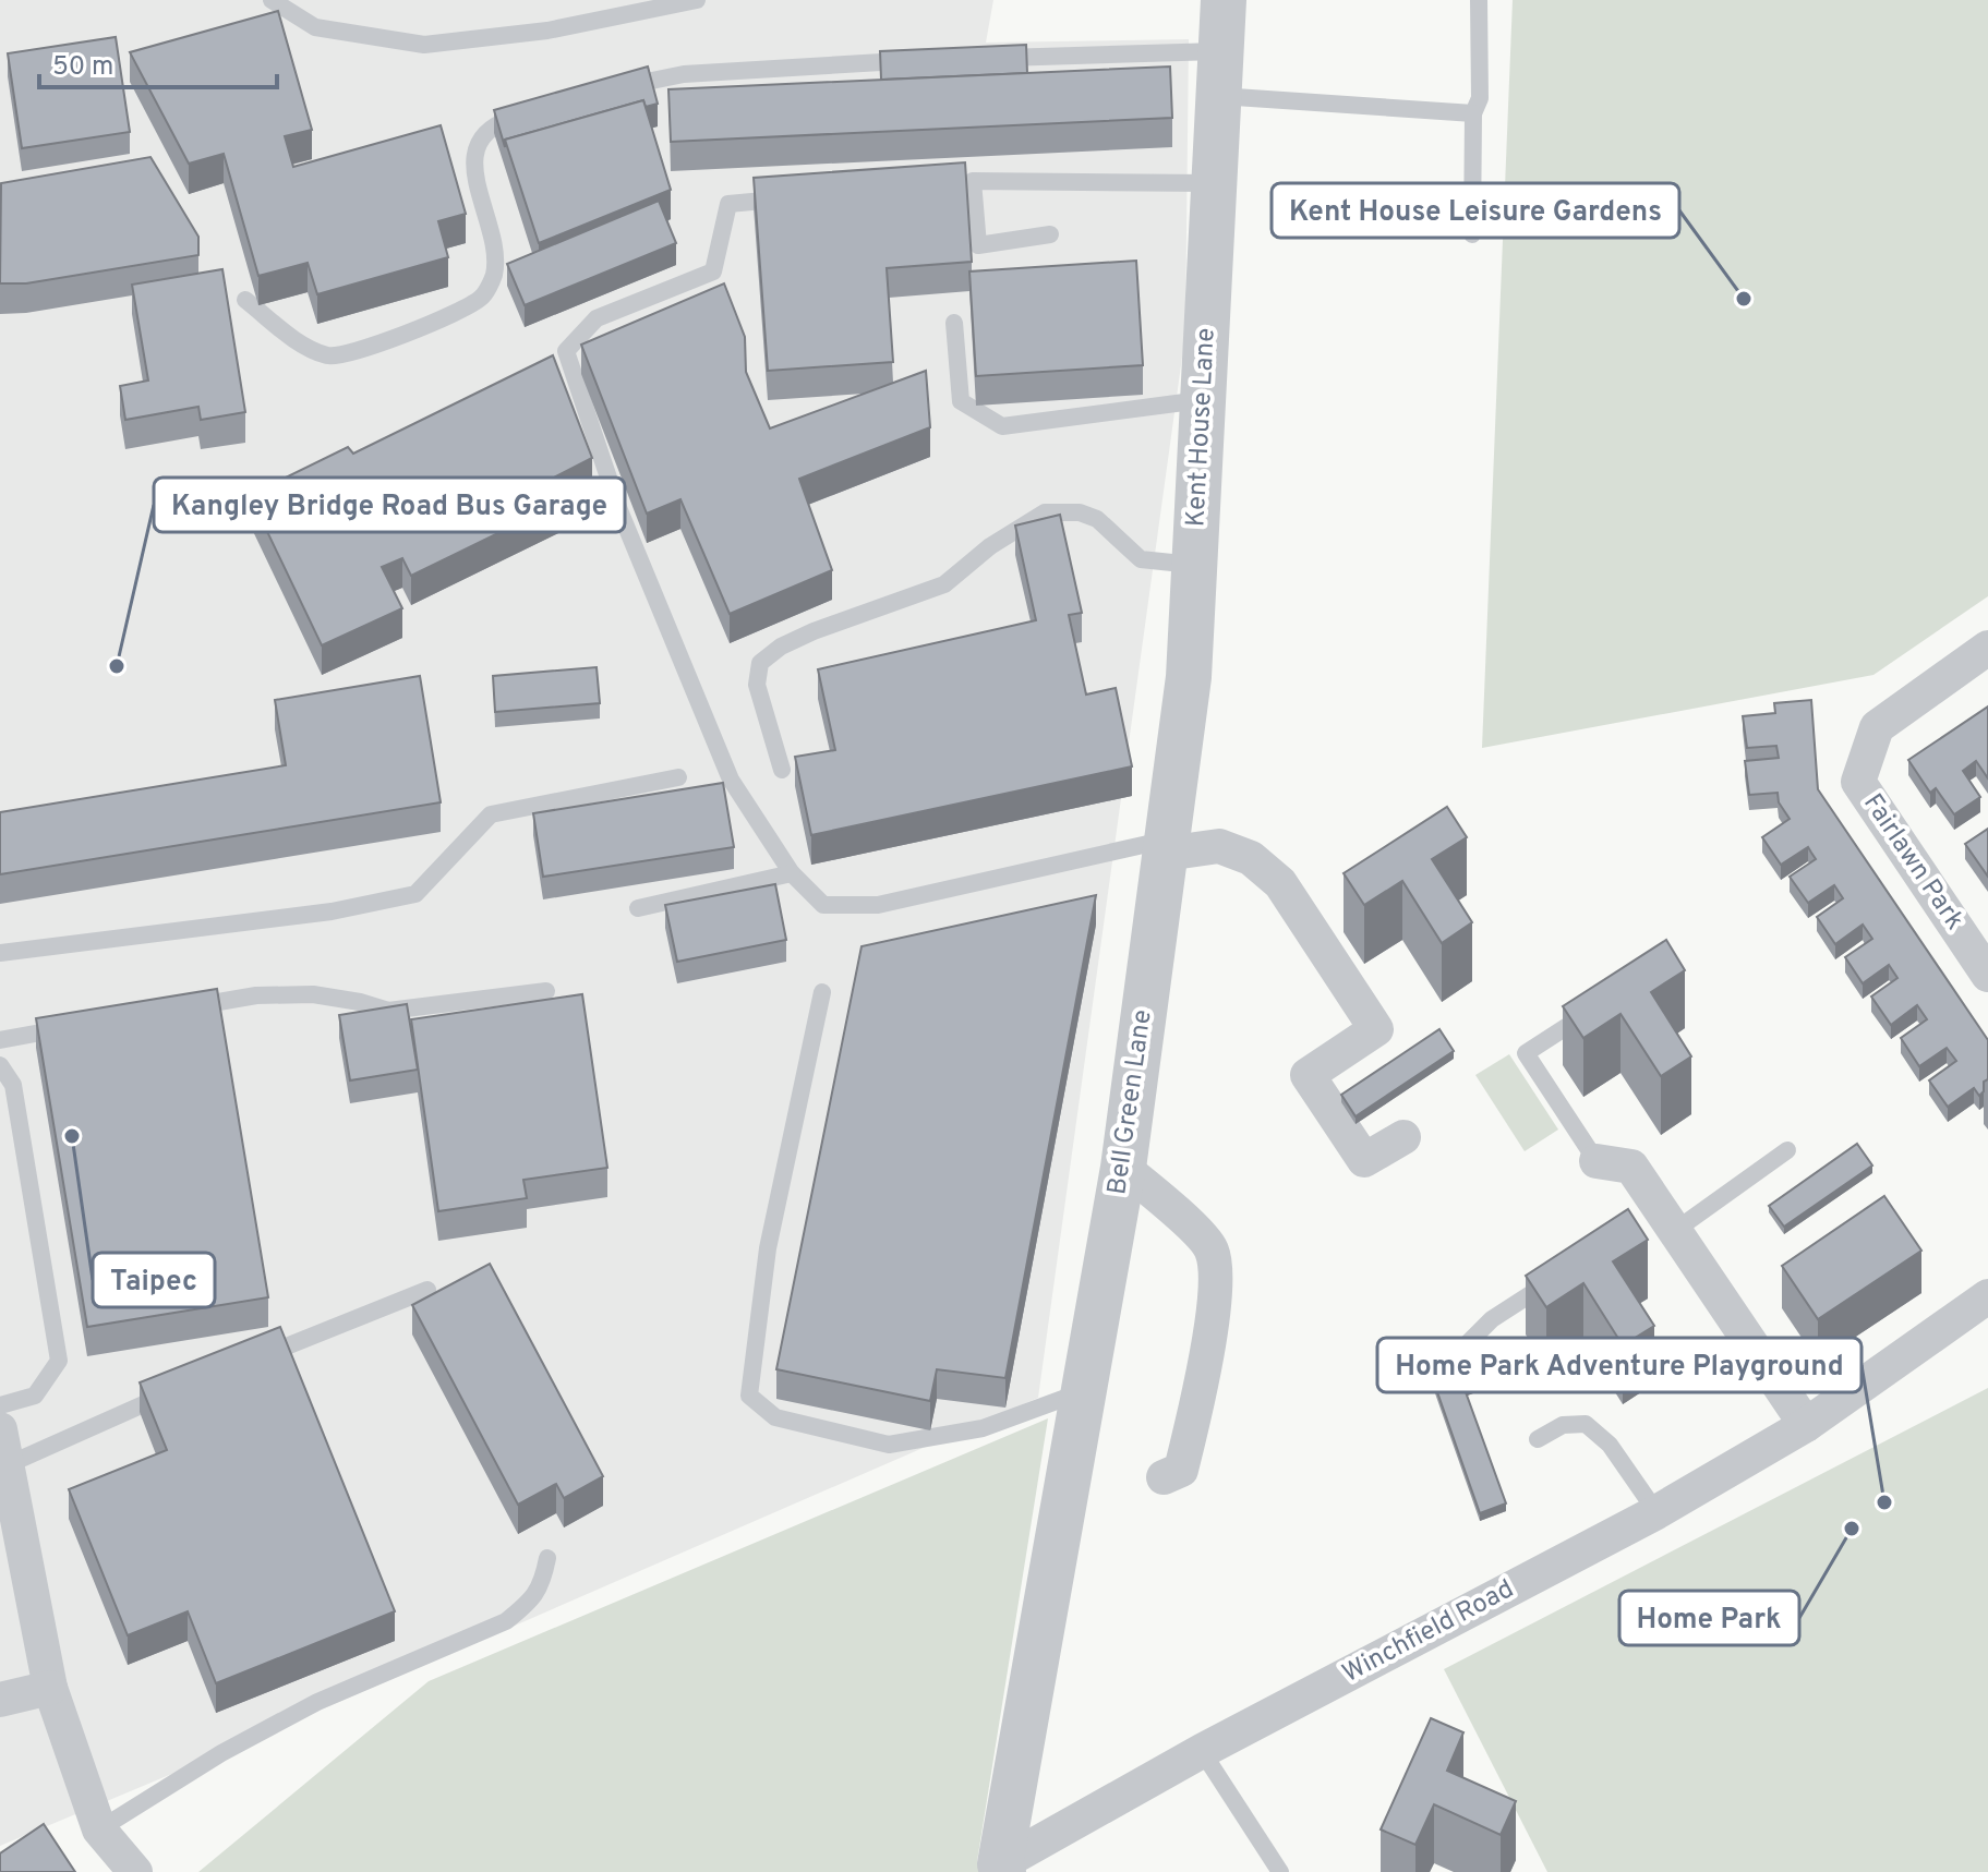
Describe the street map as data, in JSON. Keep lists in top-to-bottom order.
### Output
{
  "streets": {
    "street": [
      "Kent House Lane",
      "Fairlawn Park",
      "Bell Green Lane",
      "Winchfield Road"
    ]
  },
  "crossings": [
    ["Kent House Lane", "Bell Green Lane"],
    ["Bell Green Lane", "Winchfield Road"]
  ],
  "places": [
    "Kent House Leisure Gardens",
    "Kangley Bridge Road Bus Garage",
    "Taipec",
    "Home Park Adventure Playground",
    "Home Park"
  ],
  "scale_bar": "50 m"
}
